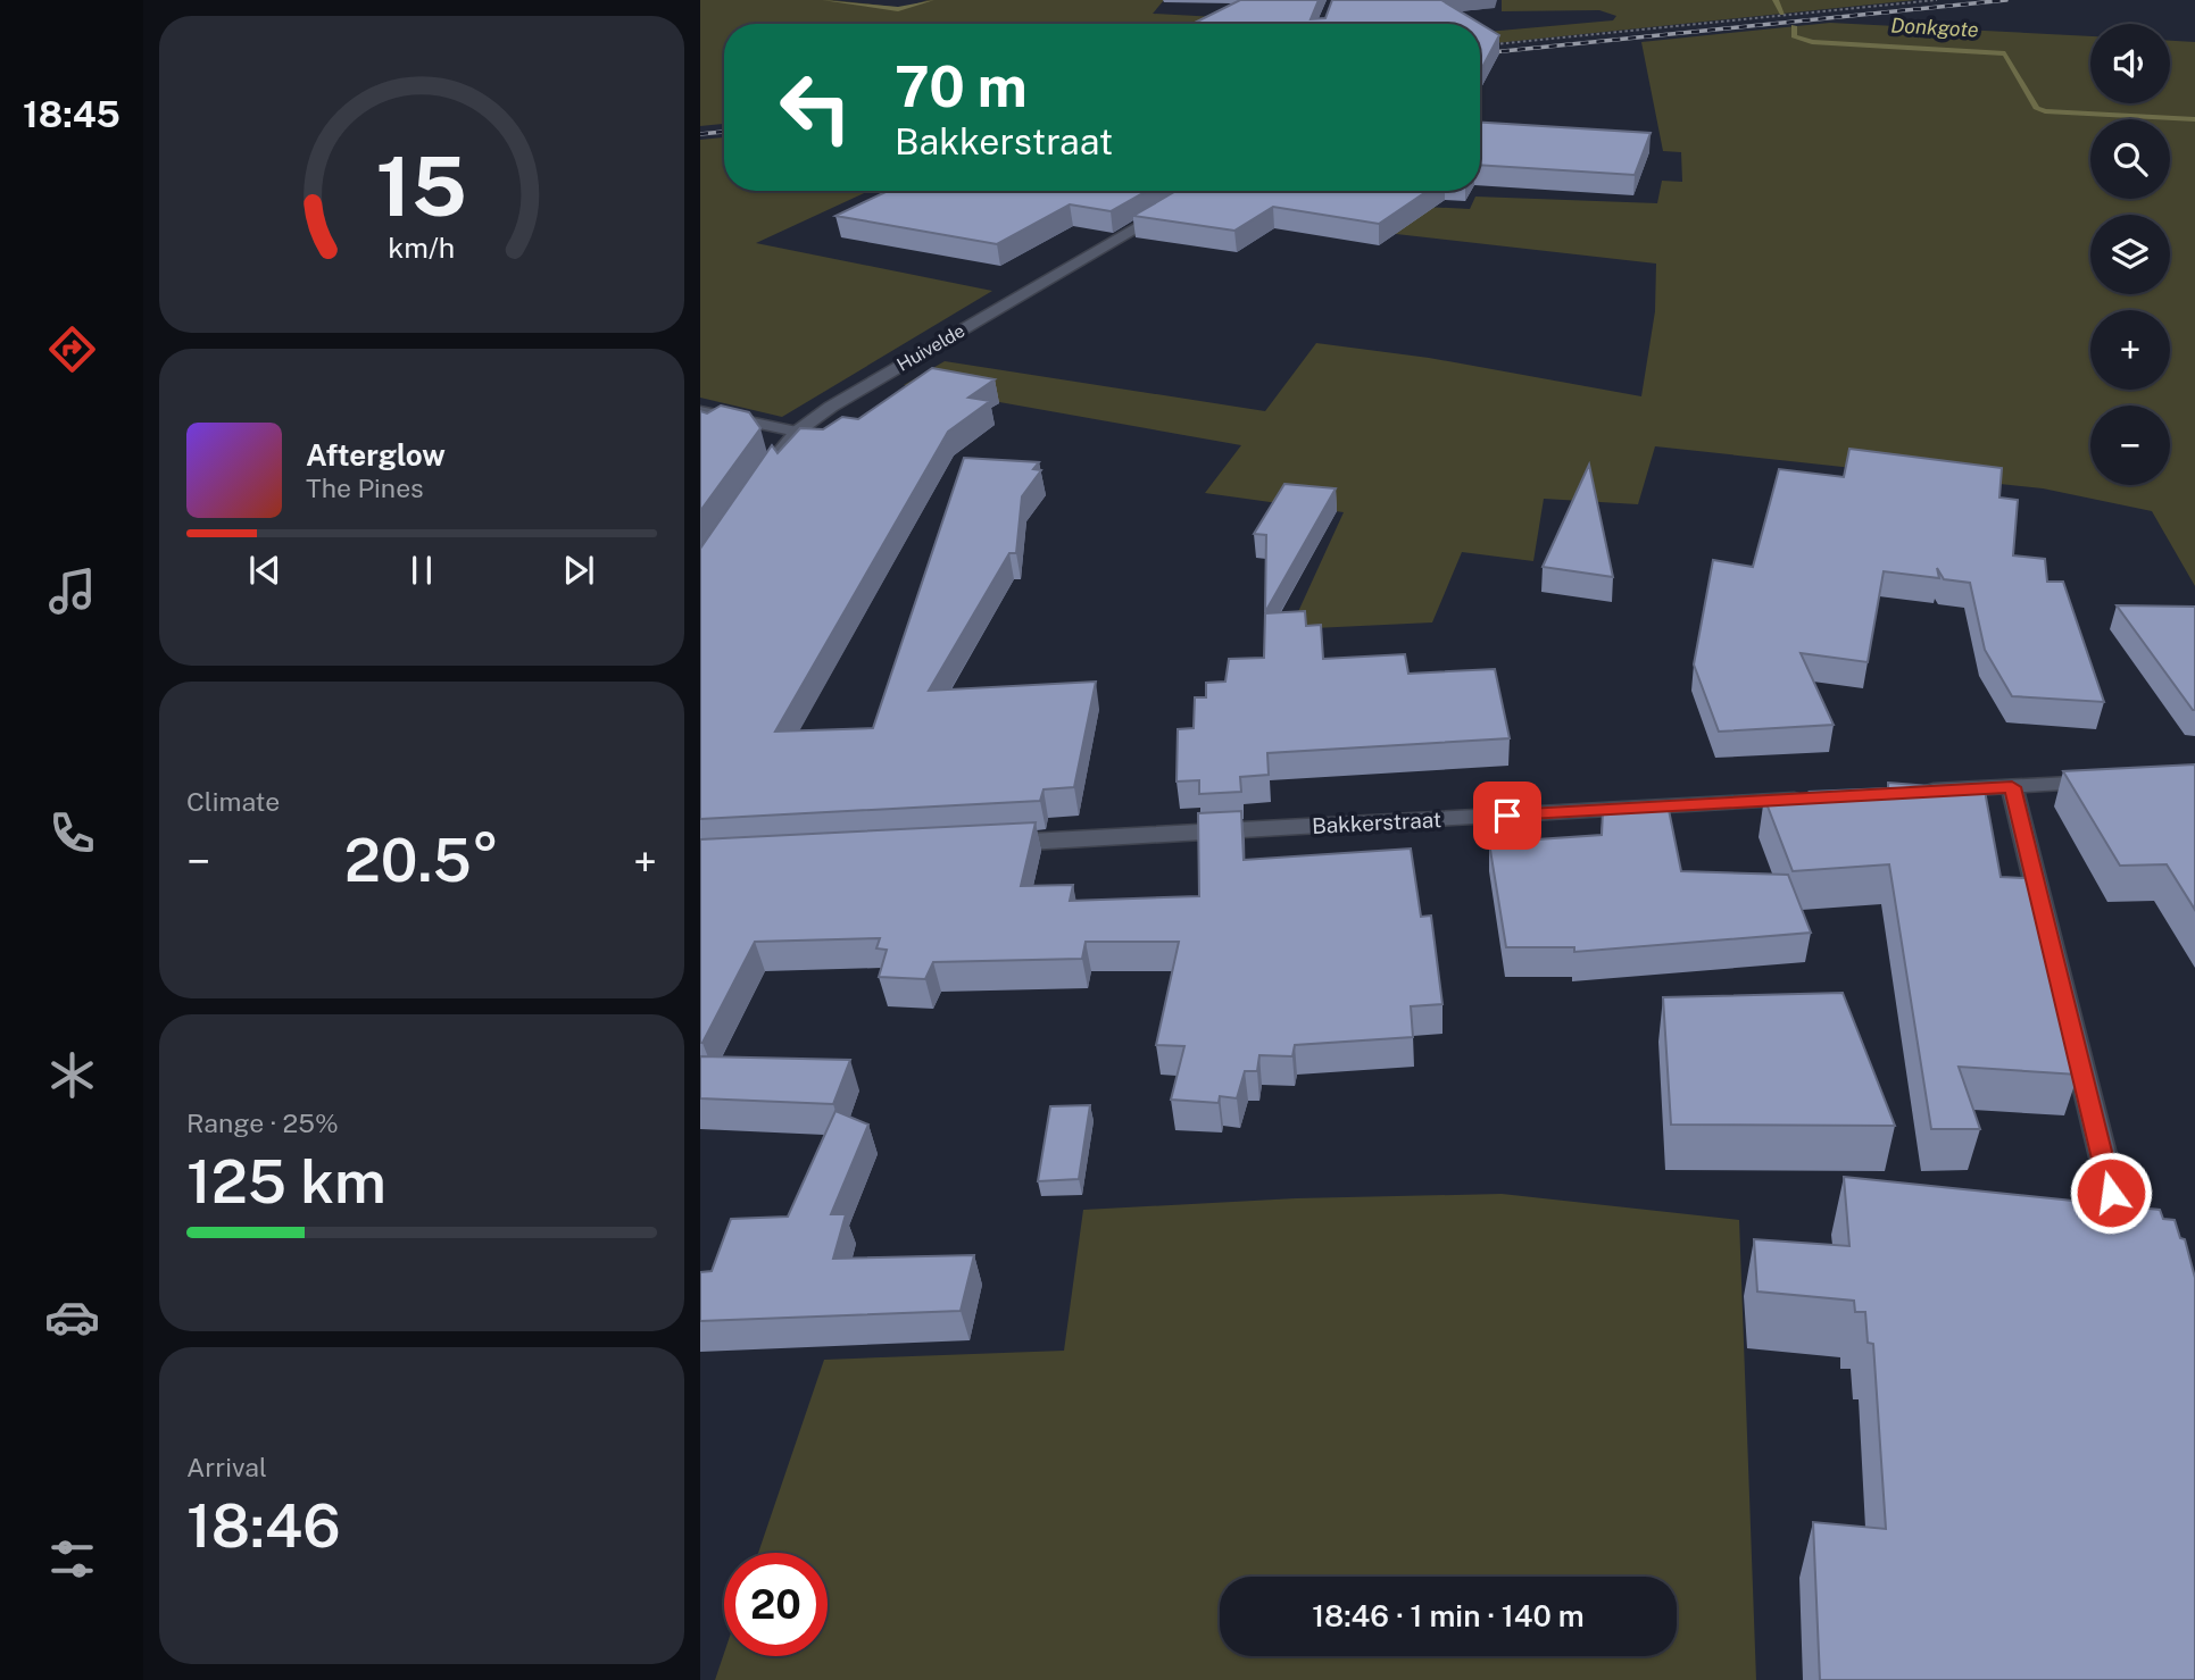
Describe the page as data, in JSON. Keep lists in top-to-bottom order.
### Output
{
  "streets": {
    "street": ["Huivelde", "Bakkerstraat"]
  },
  "water": ["Donkgote"],
  "page": {
    "tabs": "18:45",
    "map_buttons": ["+", "−"],
    "turn": ["70 m", "Bakkerstraat"],
    "song": ["Afterglow", "The Pines"],
    "tile": [
      "Climate",
      ["Range · 25%", "125 km"],
      ["Arrival", "18:46"]
    ],
    "heat": ["−", "20.5°", "+"],
    "limit": "20",
    "trip": "18:46 · 1 min · 140 m",
    "gauge": ["15", "km/h"]
  }
}
